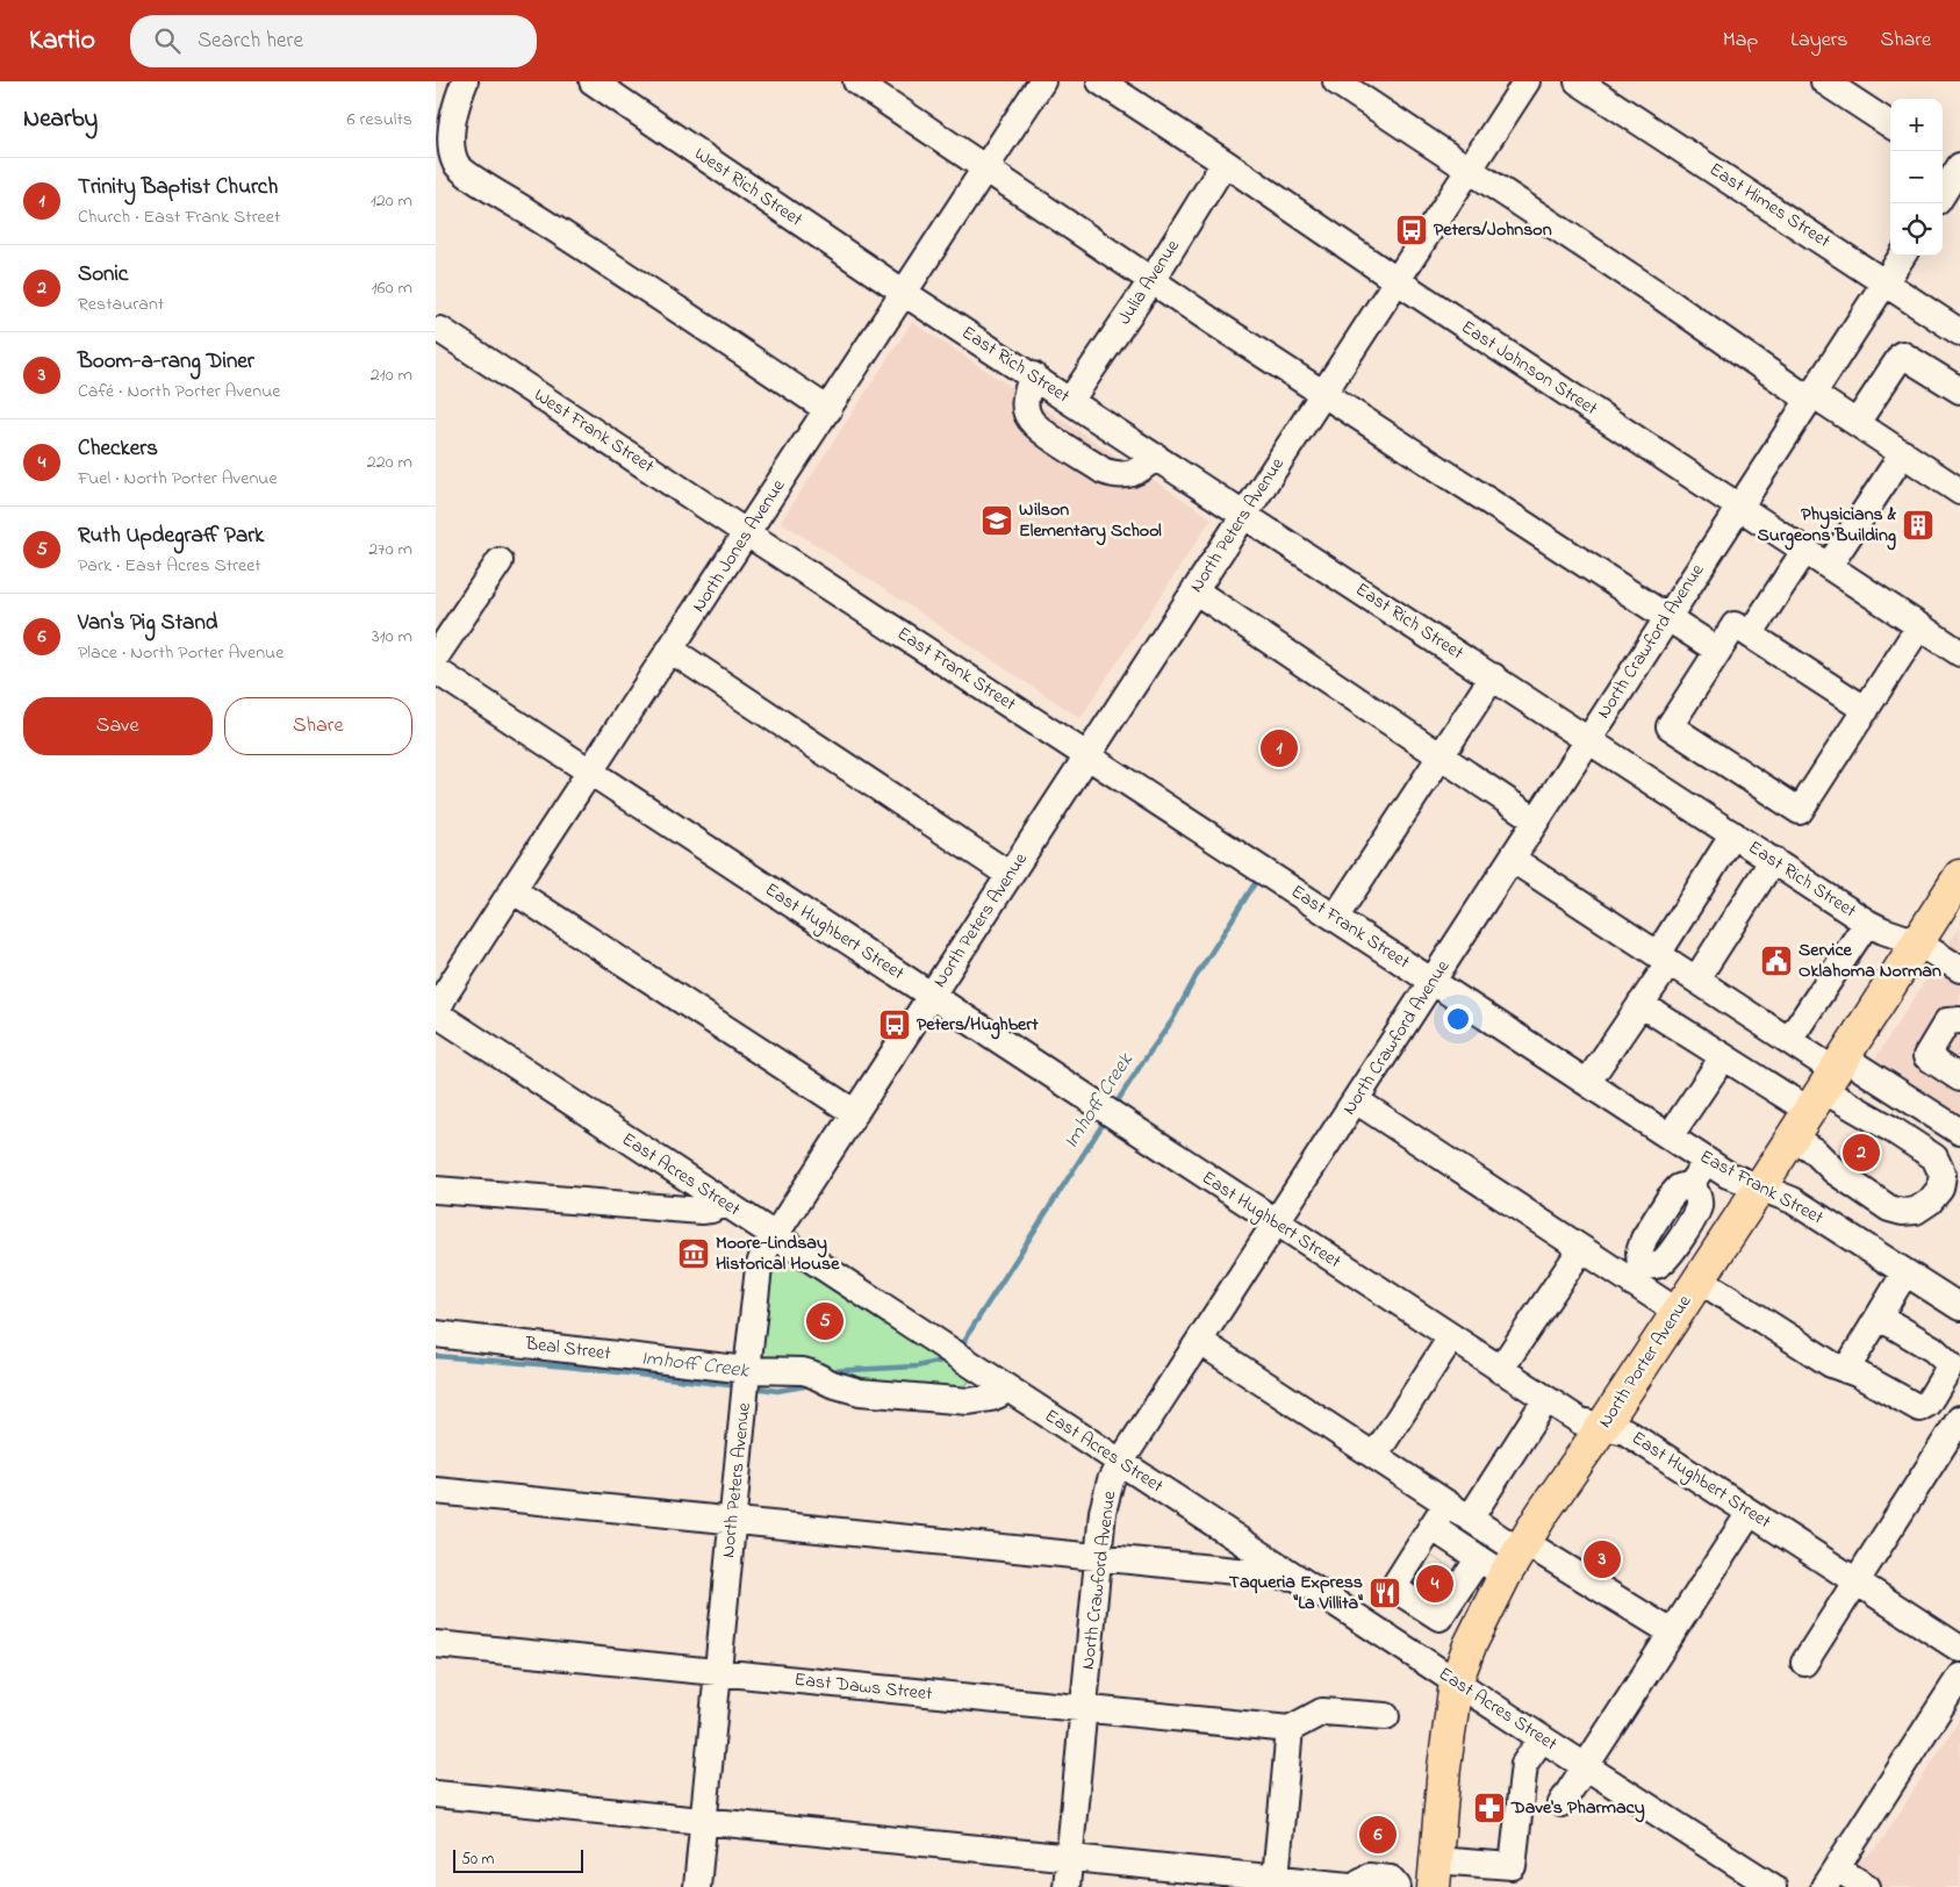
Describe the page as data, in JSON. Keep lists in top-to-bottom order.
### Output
{
  "streets": {
    "main road": ["North Porter Avenue"],
    "street": [
      "West Rich Street",
      "East Himes Street",
      "Julia Avenue",
      "East Rich Street",
      "East Johnson Street",
      "West Frank Street",
      "North Peters Avenue",
      "North Jones Avenue",
      "North Crawford Avenue",
      "East Frank Street",
      "East Hughbert Street",
      "East Acres Street",
      "Beal Street",
      "East Daws Street"
    ]
  },
  "crossings": [
    ["West Rich Street", "East Rich Street"],
    ["West Rich Street", "North Jones Avenue"],
    ["East Himes Street", "North Crawford Avenue"],
    ["Julia Avenue", "East Rich Street"],
    ["Julia Avenue", "East Johnson Street"],
    ["East Rich Street", "North Peters Avenue"],
    ["East Rich Street", "North Jones Avenue"],
    ["East Rich Street", "North Crawford Avenue"],
    ["East Rich Street", "North Porter Avenue"],
    ["East Johnson Street", "North Peters Avenue"],
    ["East Johnson Street", "North Crawford Avenue"],
    ["West Frank Street", "North Jones Avenue"],
    ["West Frank Street", "East Frank Street"],
    ["North Peters Avenue", "East Frank Street"],
    ["North Peters Avenue", "East Hughbert Street"],
    ["North Peters Avenue", "East Acres Street"],
    ["North Peters Avenue", "Beal Street"],
    ["North Peters Avenue", "East Daws Street"],
    ["North Jones Avenue", "East Frank Street"],
    ["North Jones Avenue", "East Hughbert Street"],
    ["North Jones Avenue", "East Acres Street"],
    ["North Crawford Avenue", "East Frank Street"],
    ["North Crawford Avenue", "East Hughbert Street"],
    ["North Crawford Avenue", "East Acres Street"],
    ["North Crawford Avenue", "East Daws Street"],
    ["East Frank Street", "North Porter Avenue"],
    ["East Hughbert Street", "North Porter Avenue"],
    ["East Acres Street", "Beal Street"],
    ["East Acres Street", "North Porter Avenue"]
  ],
  "water": ["Imhoff Creek"],
  "places": {
    "bus stop": ["Peters/Johnson", "Peters/Hughbert"],
    "school or university": ["Wilson Elementary School"],
    "building": ["Physicians & Surgeons Building"],
    "public building": ["Service Oklahoma Norman"],
    "museum": ["Moore-Lindsay Historical House"],
    "restaurant": ["Taqueria Express \"La Villita\""],
    "pharmacy": ["Dave's Pharmacy"]
  },
  "scale_bar": "50 m",
  "page": {
    "header": "Kartio",
    "search": "Search here",
    "nav": ["Map", "Layers", "Share"],
    "heading": ["Nearby", "6 results"],
    "map_buttons": ["+", "−"],
    "list": [
      {
        "mark": "1",
        "name": "Trinity Baptist Church",
        "note": "Church · East Frank Street",
        "value": "120 m"
      },
      {
        "mark": "2",
        "name": "Sonic",
        "note": "Restaurant",
        "value": "160 m"
      },
      {
        "mark": "3",
        "name": "Boom-a-rang Diner",
        "note": "Café · North Porter Avenue",
        "value": "210 m"
      },
      {
        "mark": "4",
        "name": "Checkers",
        "note": "Fuel · North Porter Avenue",
        "value": "220 m"
      },
      {
        "mark": "5",
        "name": "Ruth Updegraff Park",
        "note": "Park · East Acres Street",
        "value": "270 m"
      },
      {
        "mark": "6",
        "name": "Van's Pig Stand",
        "note": "Place · North Porter Avenue",
        "value": "310 m"
      }
    ],
    "buttons": ["Save", "Share"],
    "pins": [
      "1",
      "2",
      "5",
      "3",
      "4",
      "6"
    ],
    "scale": "50 m"
  }
}
